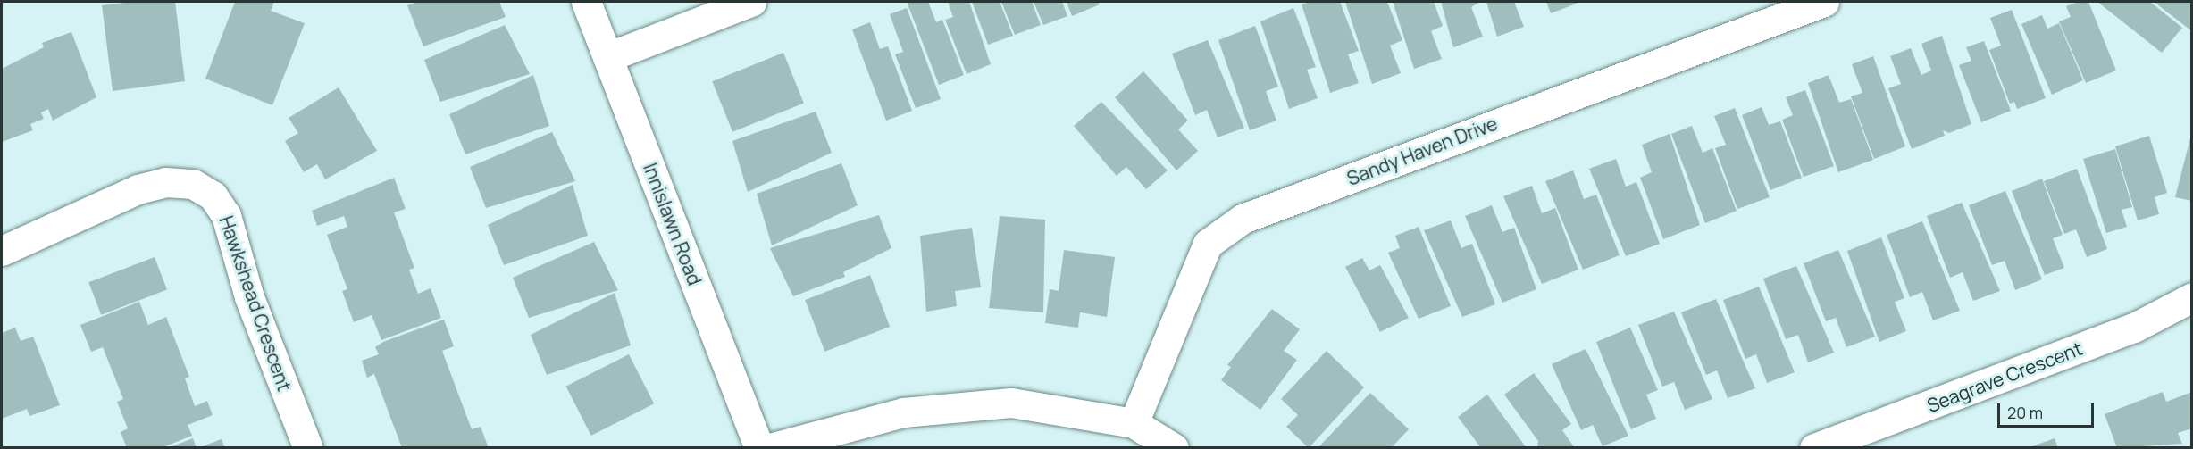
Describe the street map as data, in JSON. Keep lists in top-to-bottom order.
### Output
{
  "streets": {
    "street": [
      "Sandy Haven Drive",
      "Innislawn Road",
      "Hawkshead Crescent",
      "Seagrave Crescent"
    ]
  },
  "scale_bar": "20 m"
}
